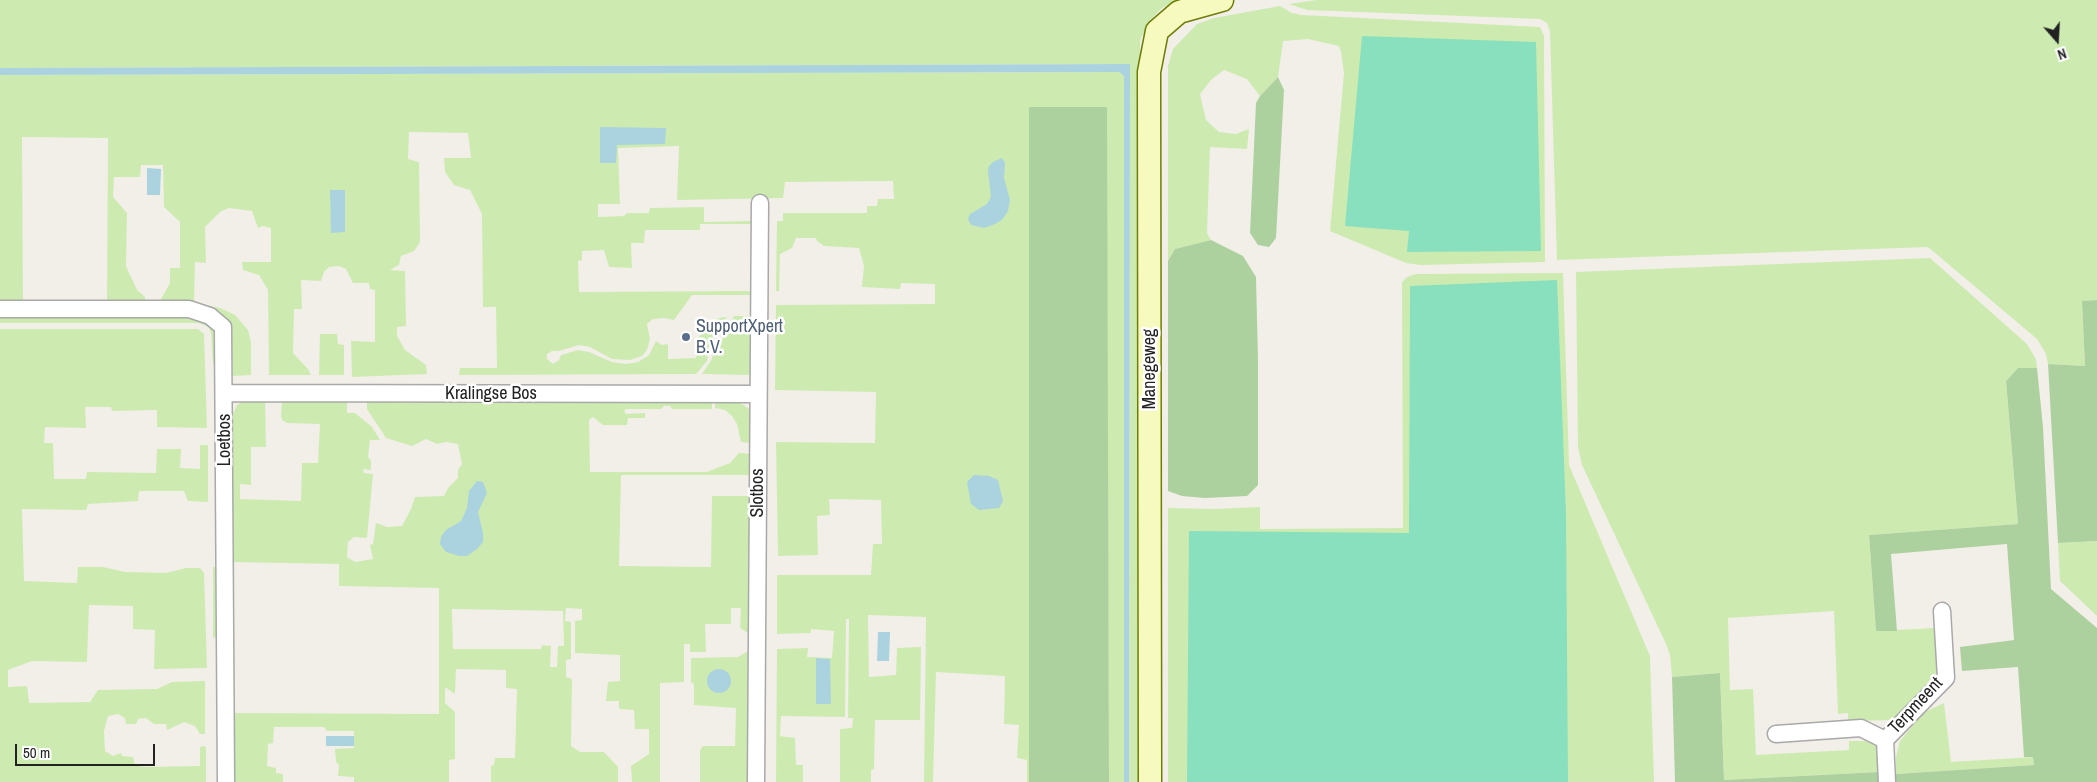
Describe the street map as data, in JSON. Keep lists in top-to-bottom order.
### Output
{
  "streets": {
    "street": [
      "Manegeweg",
      "Kralingse Bos",
      "Loetbos",
      "Slotbos",
      "Terpmeent"
    ]
  },
  "crossings": [
    ["Kralingse Bos", "Loetbos"],
    ["Kralingse Bos", "Slotbos"]
  ],
  "places": ["SupportXpert B.V."],
  "scale_bar": "50 m",
  "north": "bottom"
}
